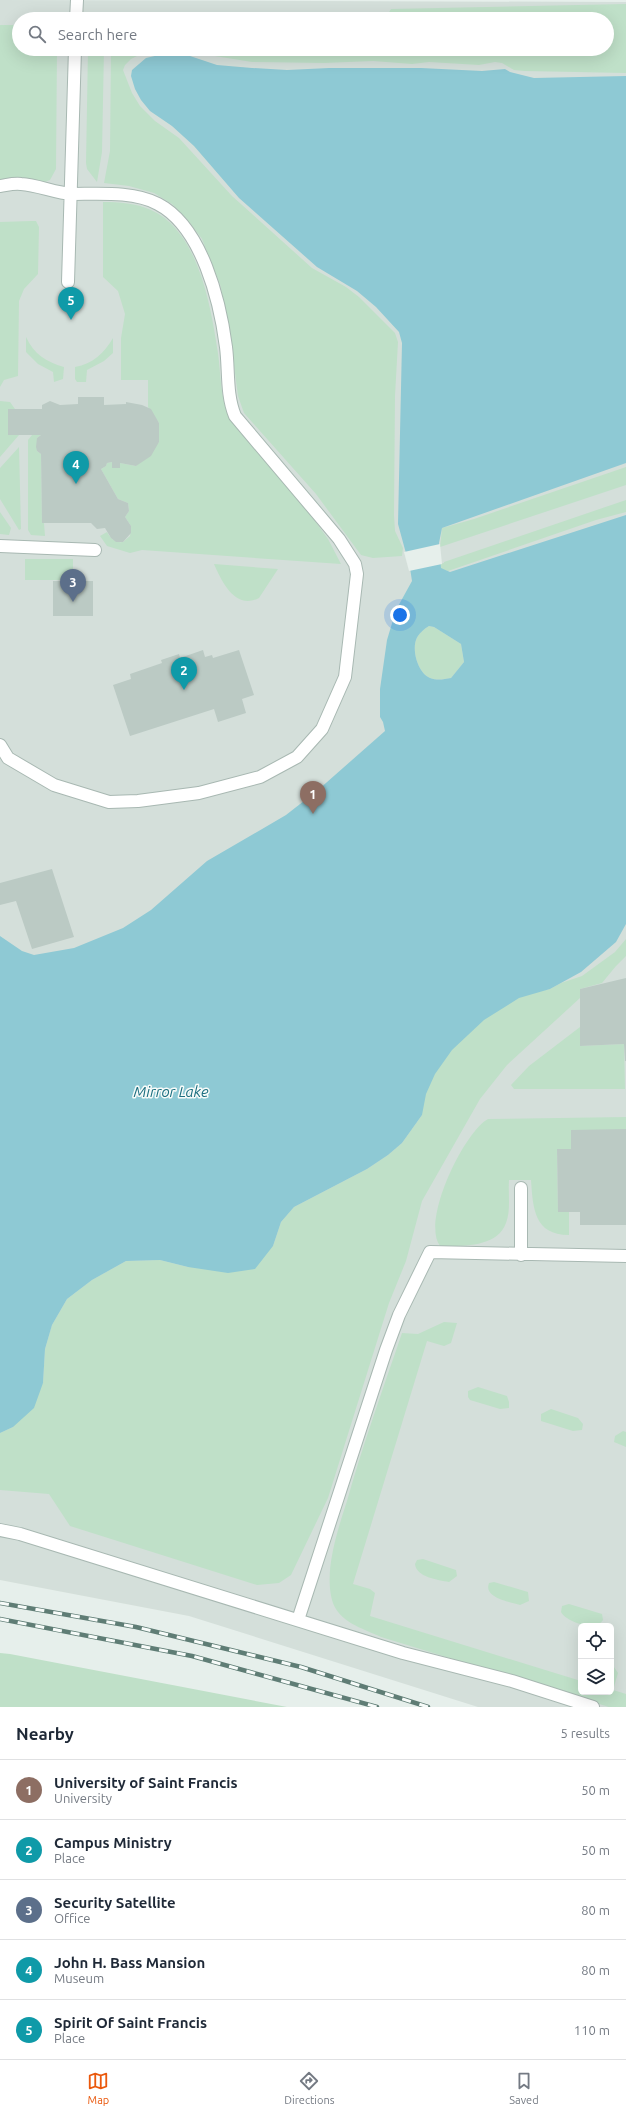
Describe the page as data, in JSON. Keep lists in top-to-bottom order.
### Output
{
  "water": ["Mirror Lake"],
  "page": {
    "search": "Search here",
    "pins": [
      "5",
      "4",
      "3",
      "2",
      "1"
    ],
    "heading": ["Nearby", "5 results"],
    "list": [
      {
        "mark": "1",
        "name": "University of Saint Francis",
        "note": "University",
        "value": "50 m"
      },
      {
        "mark": "2",
        "name": "Campus Ministry",
        "note": "Place",
        "value": "50 m"
      },
      {
        "mark": "3",
        "name": "Security Satellite",
        "note": "Office",
        "value": "80 m"
      },
      {
        "mark": "4",
        "name": "John H. Bass Mansion",
        "note": "Museum",
        "value": "80 m"
      },
      {
        "mark": "5",
        "name": "Spirit Of Saint Francis",
        "note": "Place",
        "value": "110 m"
      }
    ],
    "nav": ["Map", "Directions", "Saved"]
  }
}
